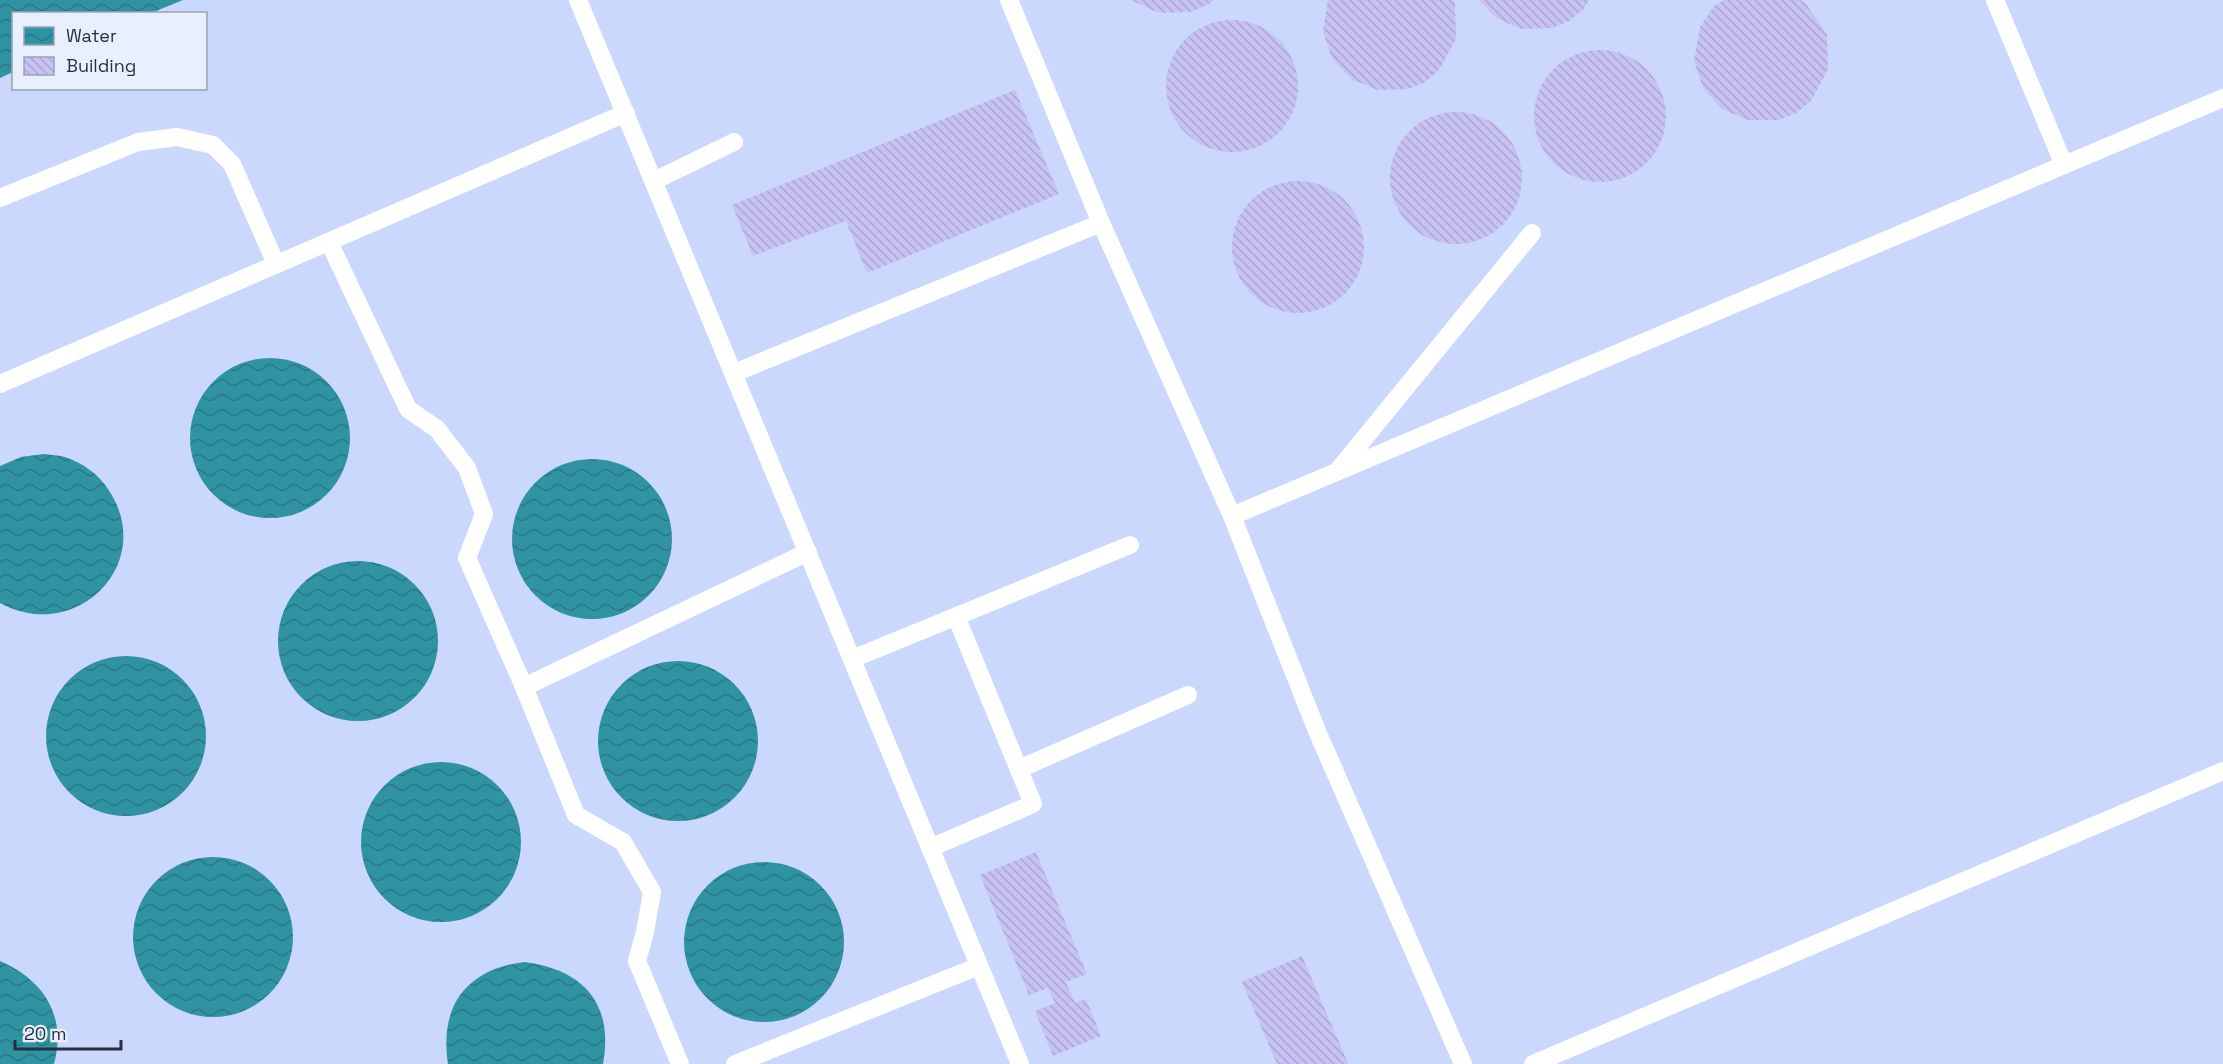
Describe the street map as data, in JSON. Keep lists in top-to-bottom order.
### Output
{
  "legend": ["Water", "Building"],
  "scale_bar": "20 m"
}
